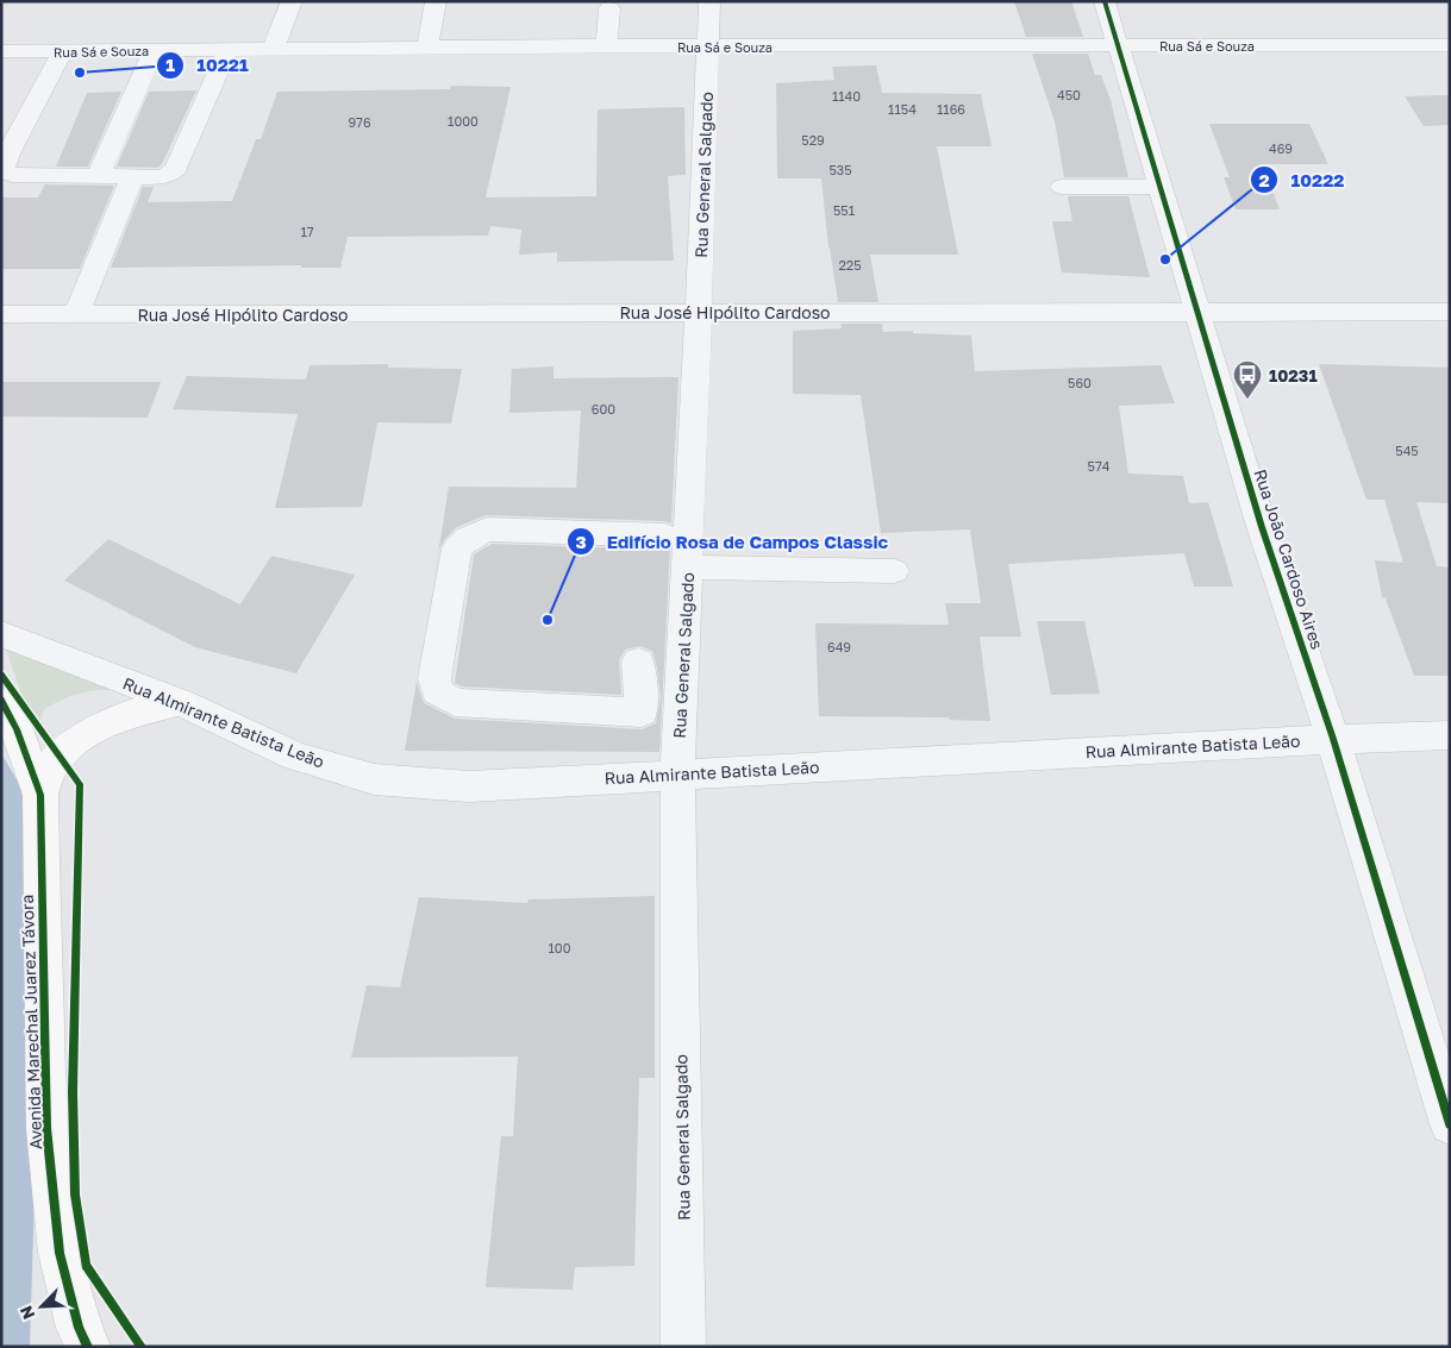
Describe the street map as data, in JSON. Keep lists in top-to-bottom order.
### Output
{
  "streets": {
    "main road": ["Avenida Marechal Juarez Távora"],
    "street": [
      "Rua Sá e Souza",
      "Rua General Salgado",
      "Rua José Hipólito Cardoso",
      "Rua João Cardoso Aires",
      "Rua Almirante Batista Leão"
    ]
  },
  "crossings": [
    ["Rua Sá e Souza", "Rua General Salgado"],
    ["Rua Sá e Souza", "Rua João Cardoso Aires"],
    ["Rua General Salgado", "Rua José Hipólito Cardoso"],
    ["Rua General Salgado", "Rua Almirante Batista Leão"],
    ["Rua José Hipólito Cardoso", "Rua João Cardoso Aires"],
    ["Rua João Cardoso Aires", "Rua Almirante Batista Leão"]
  ],
  "places": {
    "other": ["10221", "10222", "Edifício Rosa de Campos Classic"],
    "bus stop": ["10231"]
  },
  "house_numbers": [
    "450",
    "1140",
    "1154",
    "1166",
    "1000",
    "976",
    "529",
    "469",
    "535",
    "551",
    "17",
    "225",
    "560",
    "600",
    "545",
    "574",
    "649",
    "100"
  ],
  "north": "bottom left"
}
